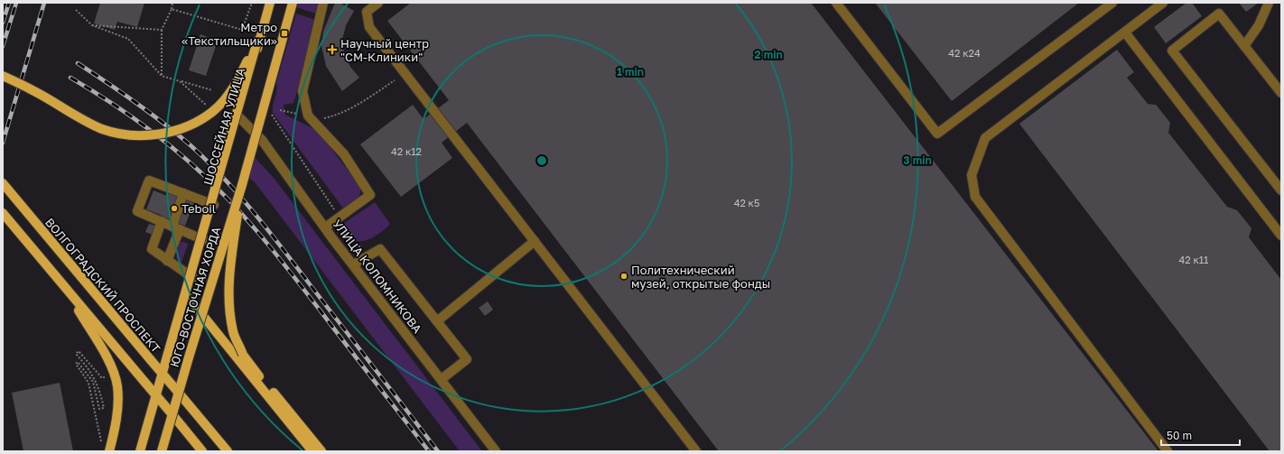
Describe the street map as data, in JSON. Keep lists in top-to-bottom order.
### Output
{
  "streets": {
    "main road": ["ШОССЕЙНАЯ УЛИЦА", "ВОЛГОГРАДСКИЙ ПРОСПЕКТ", "ЮГО-ВОСТОЧНАЯ ХОРДА"],
    "street": ["УЛИЦА КОЛОМНИКОВА"]
  },
  "crossings": [
    ["ШОССЕЙНАЯ УЛИЦА", "УЛИЦА КОЛОМНИКОВА"],
    ["ШОССЕЙНАЯ УЛИЦА", "ЮГО-ВОСТОЧНАЯ ХОРДА"]
  ],
  "places": {
    "transit": ["Метро «Текстильщики»"],
    "health": ["Научный центр \"СМ-Клиники\""],
    "other": ["Teboil", "Политехнический музей, открытые фонды"]
  },
  "house_numbers": [
    "42 к24",
    "42 к12",
    "42 к5",
    "42 к11"
  ],
  "scale_bar": "50 m",
  "rings": ["2 min", "1 min", "3 min"]
}
